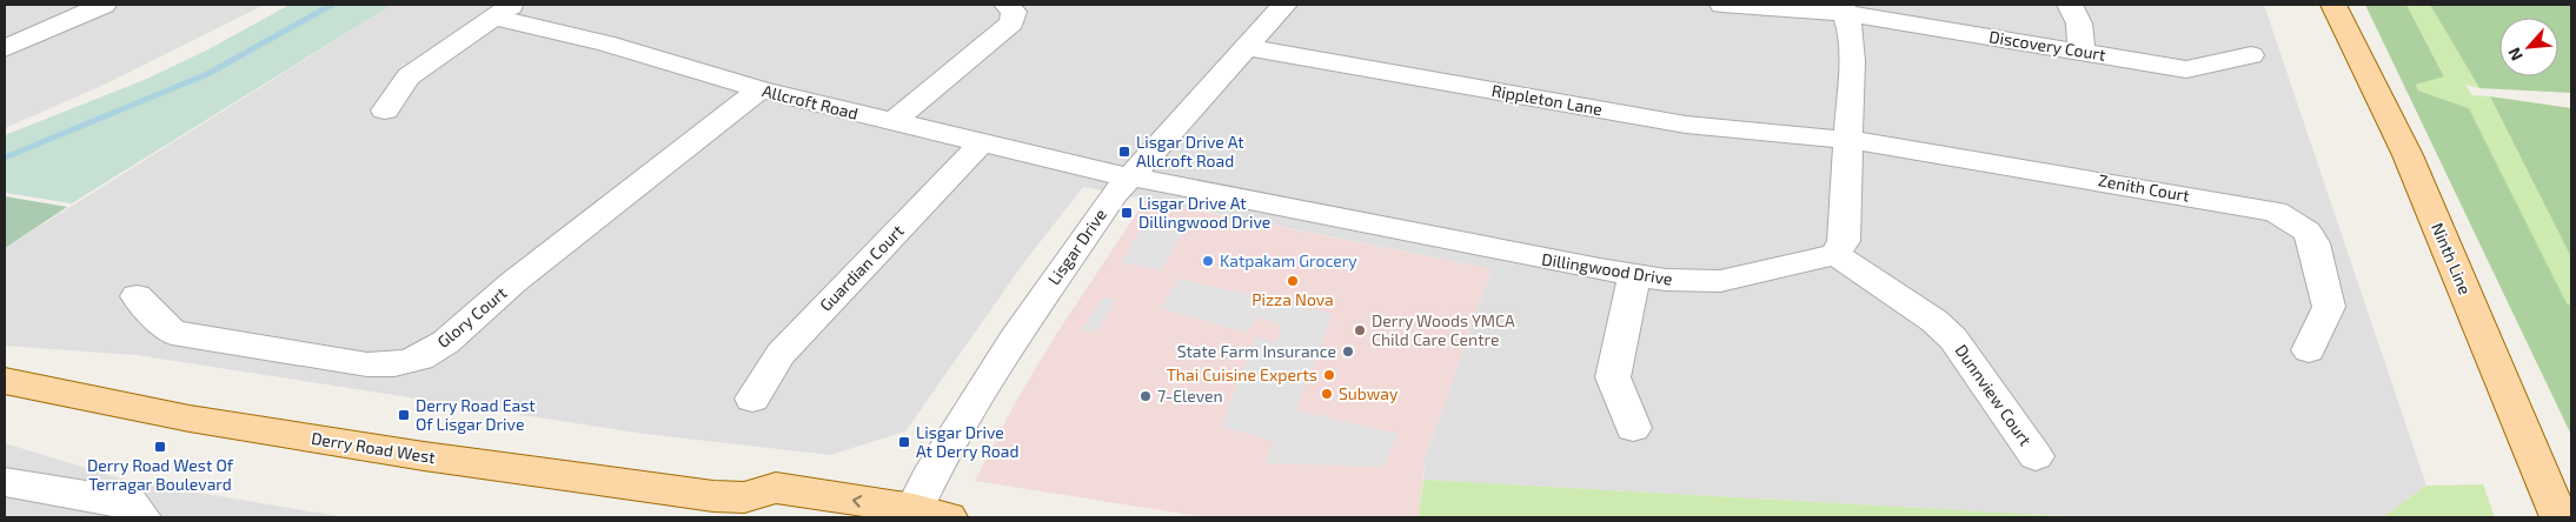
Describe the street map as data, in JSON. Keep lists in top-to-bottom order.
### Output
{
  "streets": {
    "main road": ["Ninth Line", "Derry Road West"],
    "street": [
      "Discovery Court",
      "Rippleton Lane",
      "Allcroft Road",
      "Zenith Court",
      "Lisgar Drive",
      "Guardian Court",
      "Dillingwood Drive",
      "Glory Court",
      "Dunnview Court"
    ]
  },
  "crossings": [
    ["Rippleton Lane", "Zenith Court"],
    ["Rippleton Lane", "Lisgar Drive"],
    ["Allcroft Road", "Lisgar Drive"],
    ["Allcroft Road", "Guardian Court"],
    ["Allcroft Road", "Dillingwood Drive"],
    ["Allcroft Road", "Glory Court"],
    ["Lisgar Drive", "Dillingwood Drive"],
    ["Lisgar Drive", "Derry Road West"],
    ["Dillingwood Drive", "Dunnview Court"]
  ],
  "places": {
    "transit": [
      "Lisgar Drive At Allcroft Road",
      "Lisgar Drive At Dillingwood Drive",
      "Derry Road East Of Lisgar Drive",
      "Lisgar Drive At Derry Road",
      "Derry Road West Of Terragar Boulevard"
    ],
    "other": [
      "Katpakam Grocery",
      "Pizza Nova",
      "Derry Woods YMCA Child Care Centre",
      "State Farm Insurance",
      "Thai Cuisine Experts",
      "Subway",
      "7-Eleven"
    ]
  },
  "north": "bottom left"
}
